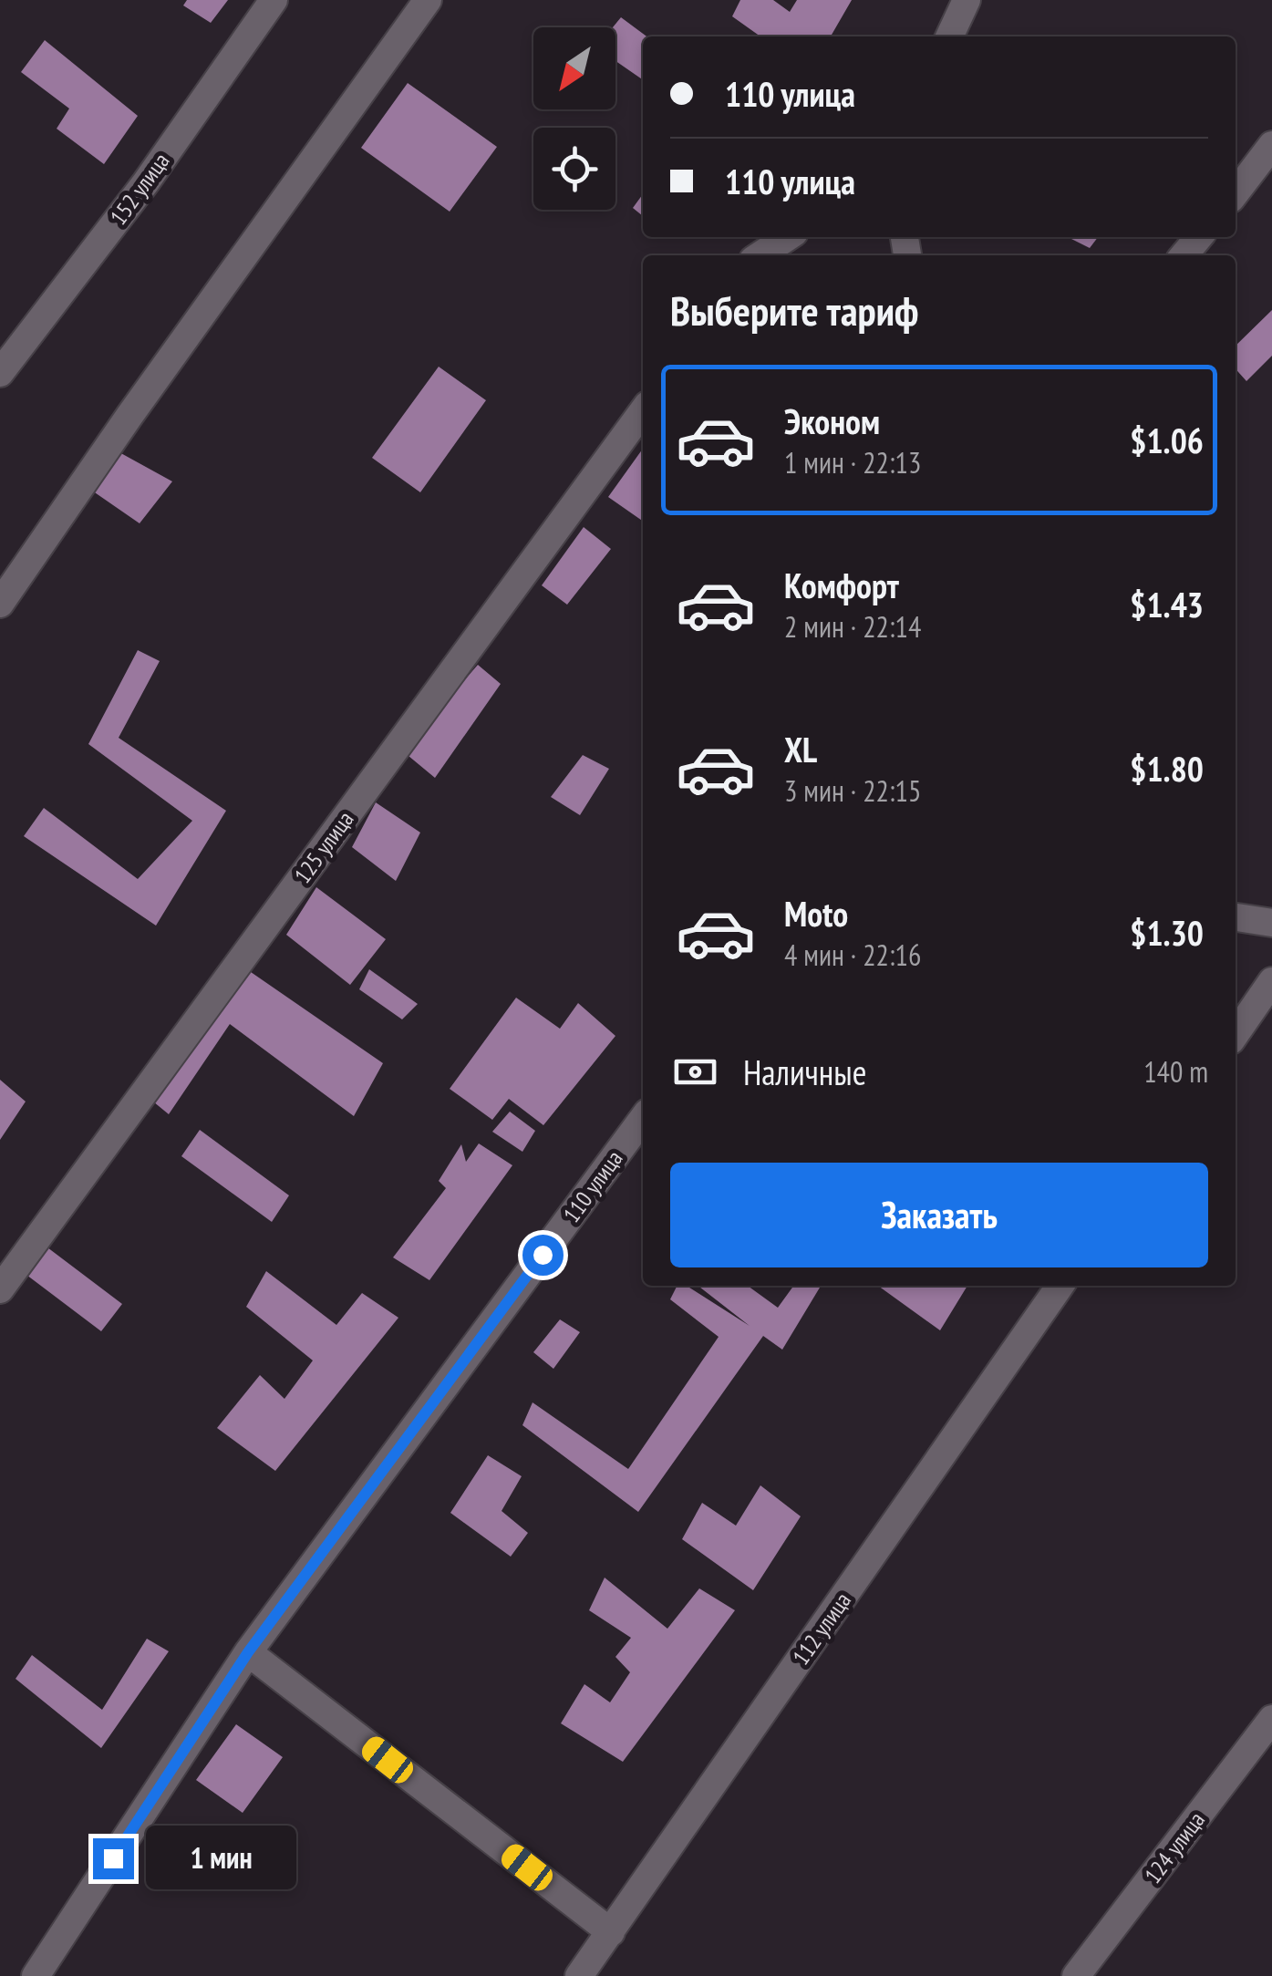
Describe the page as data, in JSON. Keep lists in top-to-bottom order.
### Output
{
  "streets": {
    "street": [
      "152 улица",
      "125 улица",
      "110 улица",
      "112 улица",
      "124 улица"
    ]
  },
  "north": "bottom left",
  "page": {
    "banner": ["110 улица", "110 улица"],
    "heading": "Выберите тариф",
    "list": [
      {
        "name": "Эконом",
        "note": "1 мин · 22:13",
        "value": "$1.06"
      },
      {
        "name": "Комфорт",
        "note": "2 мин · 22:14",
        "value": "$1.43"
      },
      {
        "name": "XL",
        "note": "3 мин · 22:15",
        "value": "$1.80"
      },
      {
        "name": "Moto",
        "note": "4 мин · 22:16",
        "value": "$1.30"
      }
    ],
    "pay": ["Наличные", "140 m"],
    "buttons": "Заказать",
    "bubble": "1 мин"
  }
}
